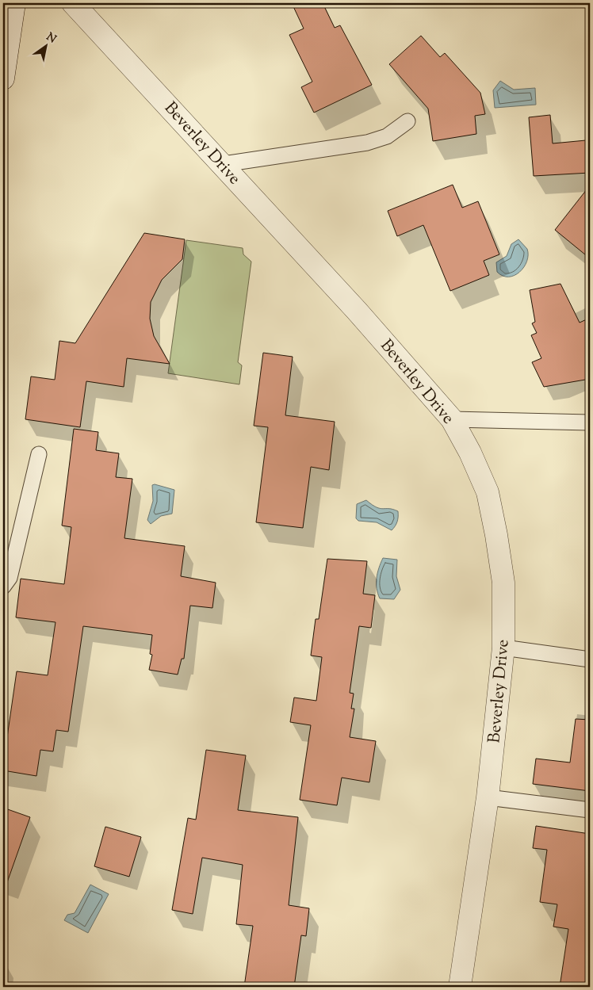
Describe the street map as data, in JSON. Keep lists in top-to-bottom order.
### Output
{
  "streets": {
    "street": ["Beverley Drive"]
  },
  "north": "top right"
}
